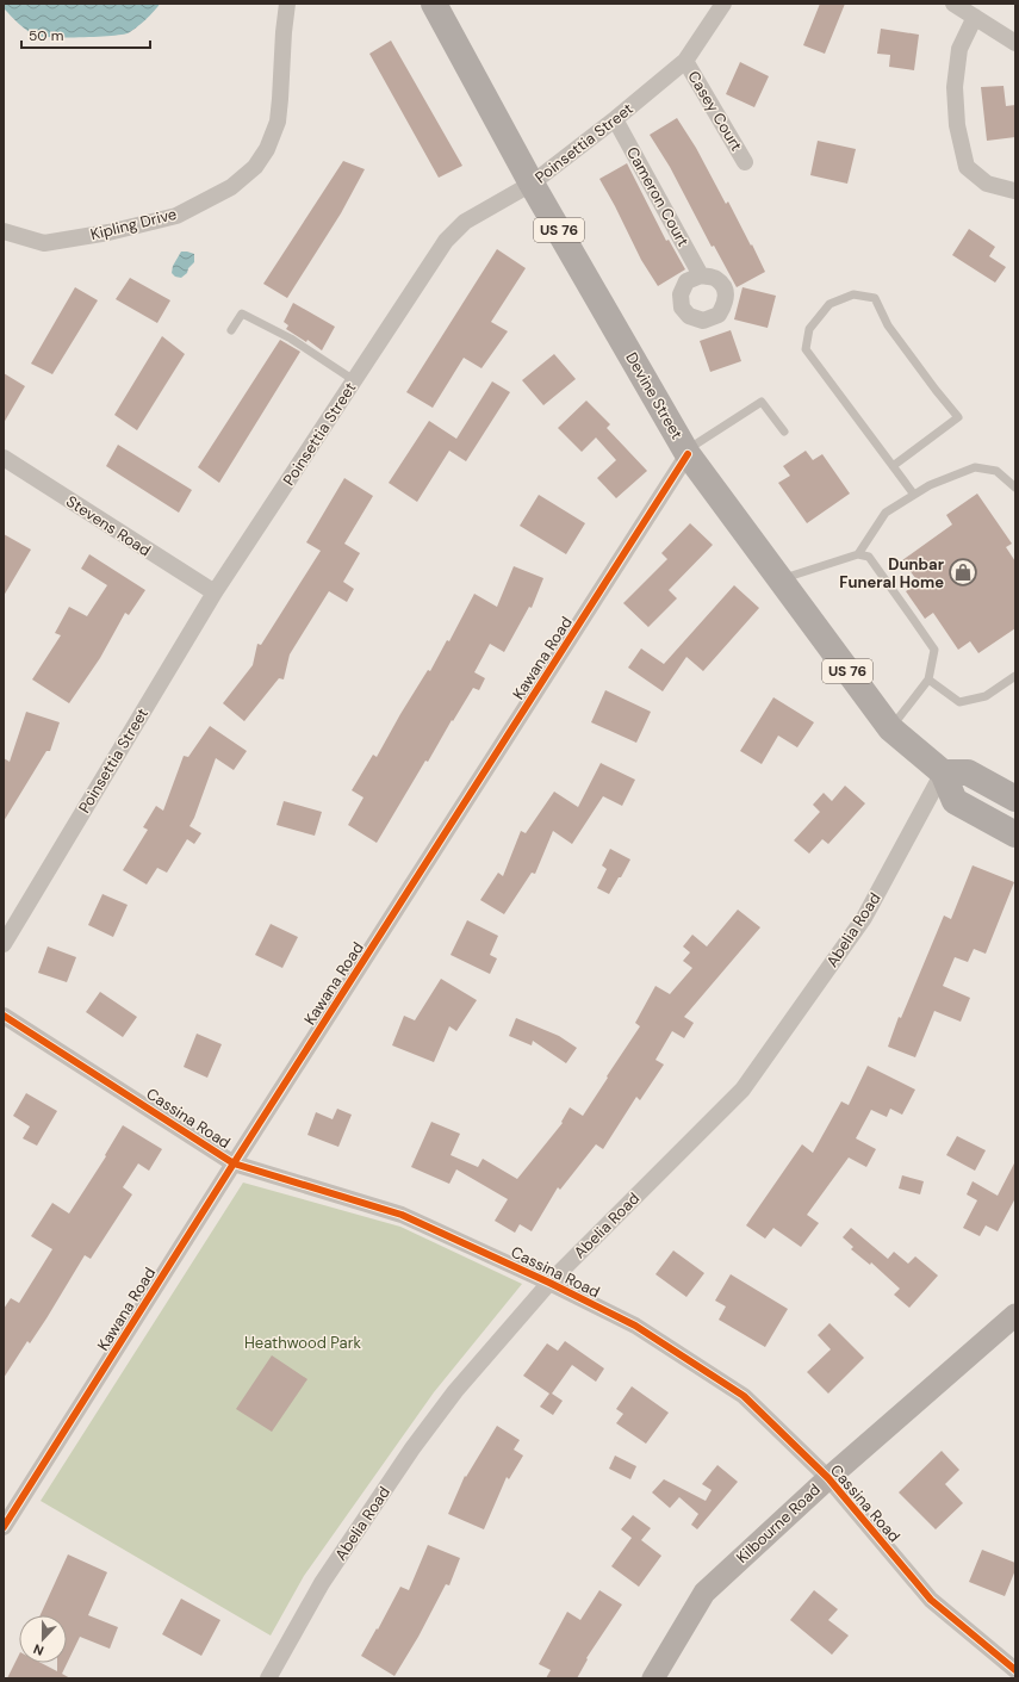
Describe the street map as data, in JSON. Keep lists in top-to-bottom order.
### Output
{
  "streets": {
    "main road": ["US 76", "Devine Street"],
    "street": [
      "Casey Court",
      "Poinsettia Street",
      "Cameron Court",
      "Kipling Drive",
      "Stevens Road",
      "Kawana Road",
      "Abelia Road",
      "Cassina Road",
      "Kilbourne Road"
    ]
  },
  "crossings": [
    ["Casey Court", "Poinsettia Street"],
    ["Poinsettia Street", "Cameron Court"],
    ["Poinsettia Street", "Devine Street"],
    ["Poinsettia Street", "Stevens Road"],
    ["Devine Street", "Kawana Road"],
    ["Devine Street", "Abelia Road"],
    ["Kawana Road", "Cassina Road"],
    ["Abelia Road", "Cassina Road"],
    ["Cassina Road", "Kilbourne Road"]
  ],
  "parks": ["Heathwood Park"],
  "places": {
    "shop": ["Dunbar Funeral Home"]
  },
  "scale_bar": "50 m",
  "north": "bottom"
}
